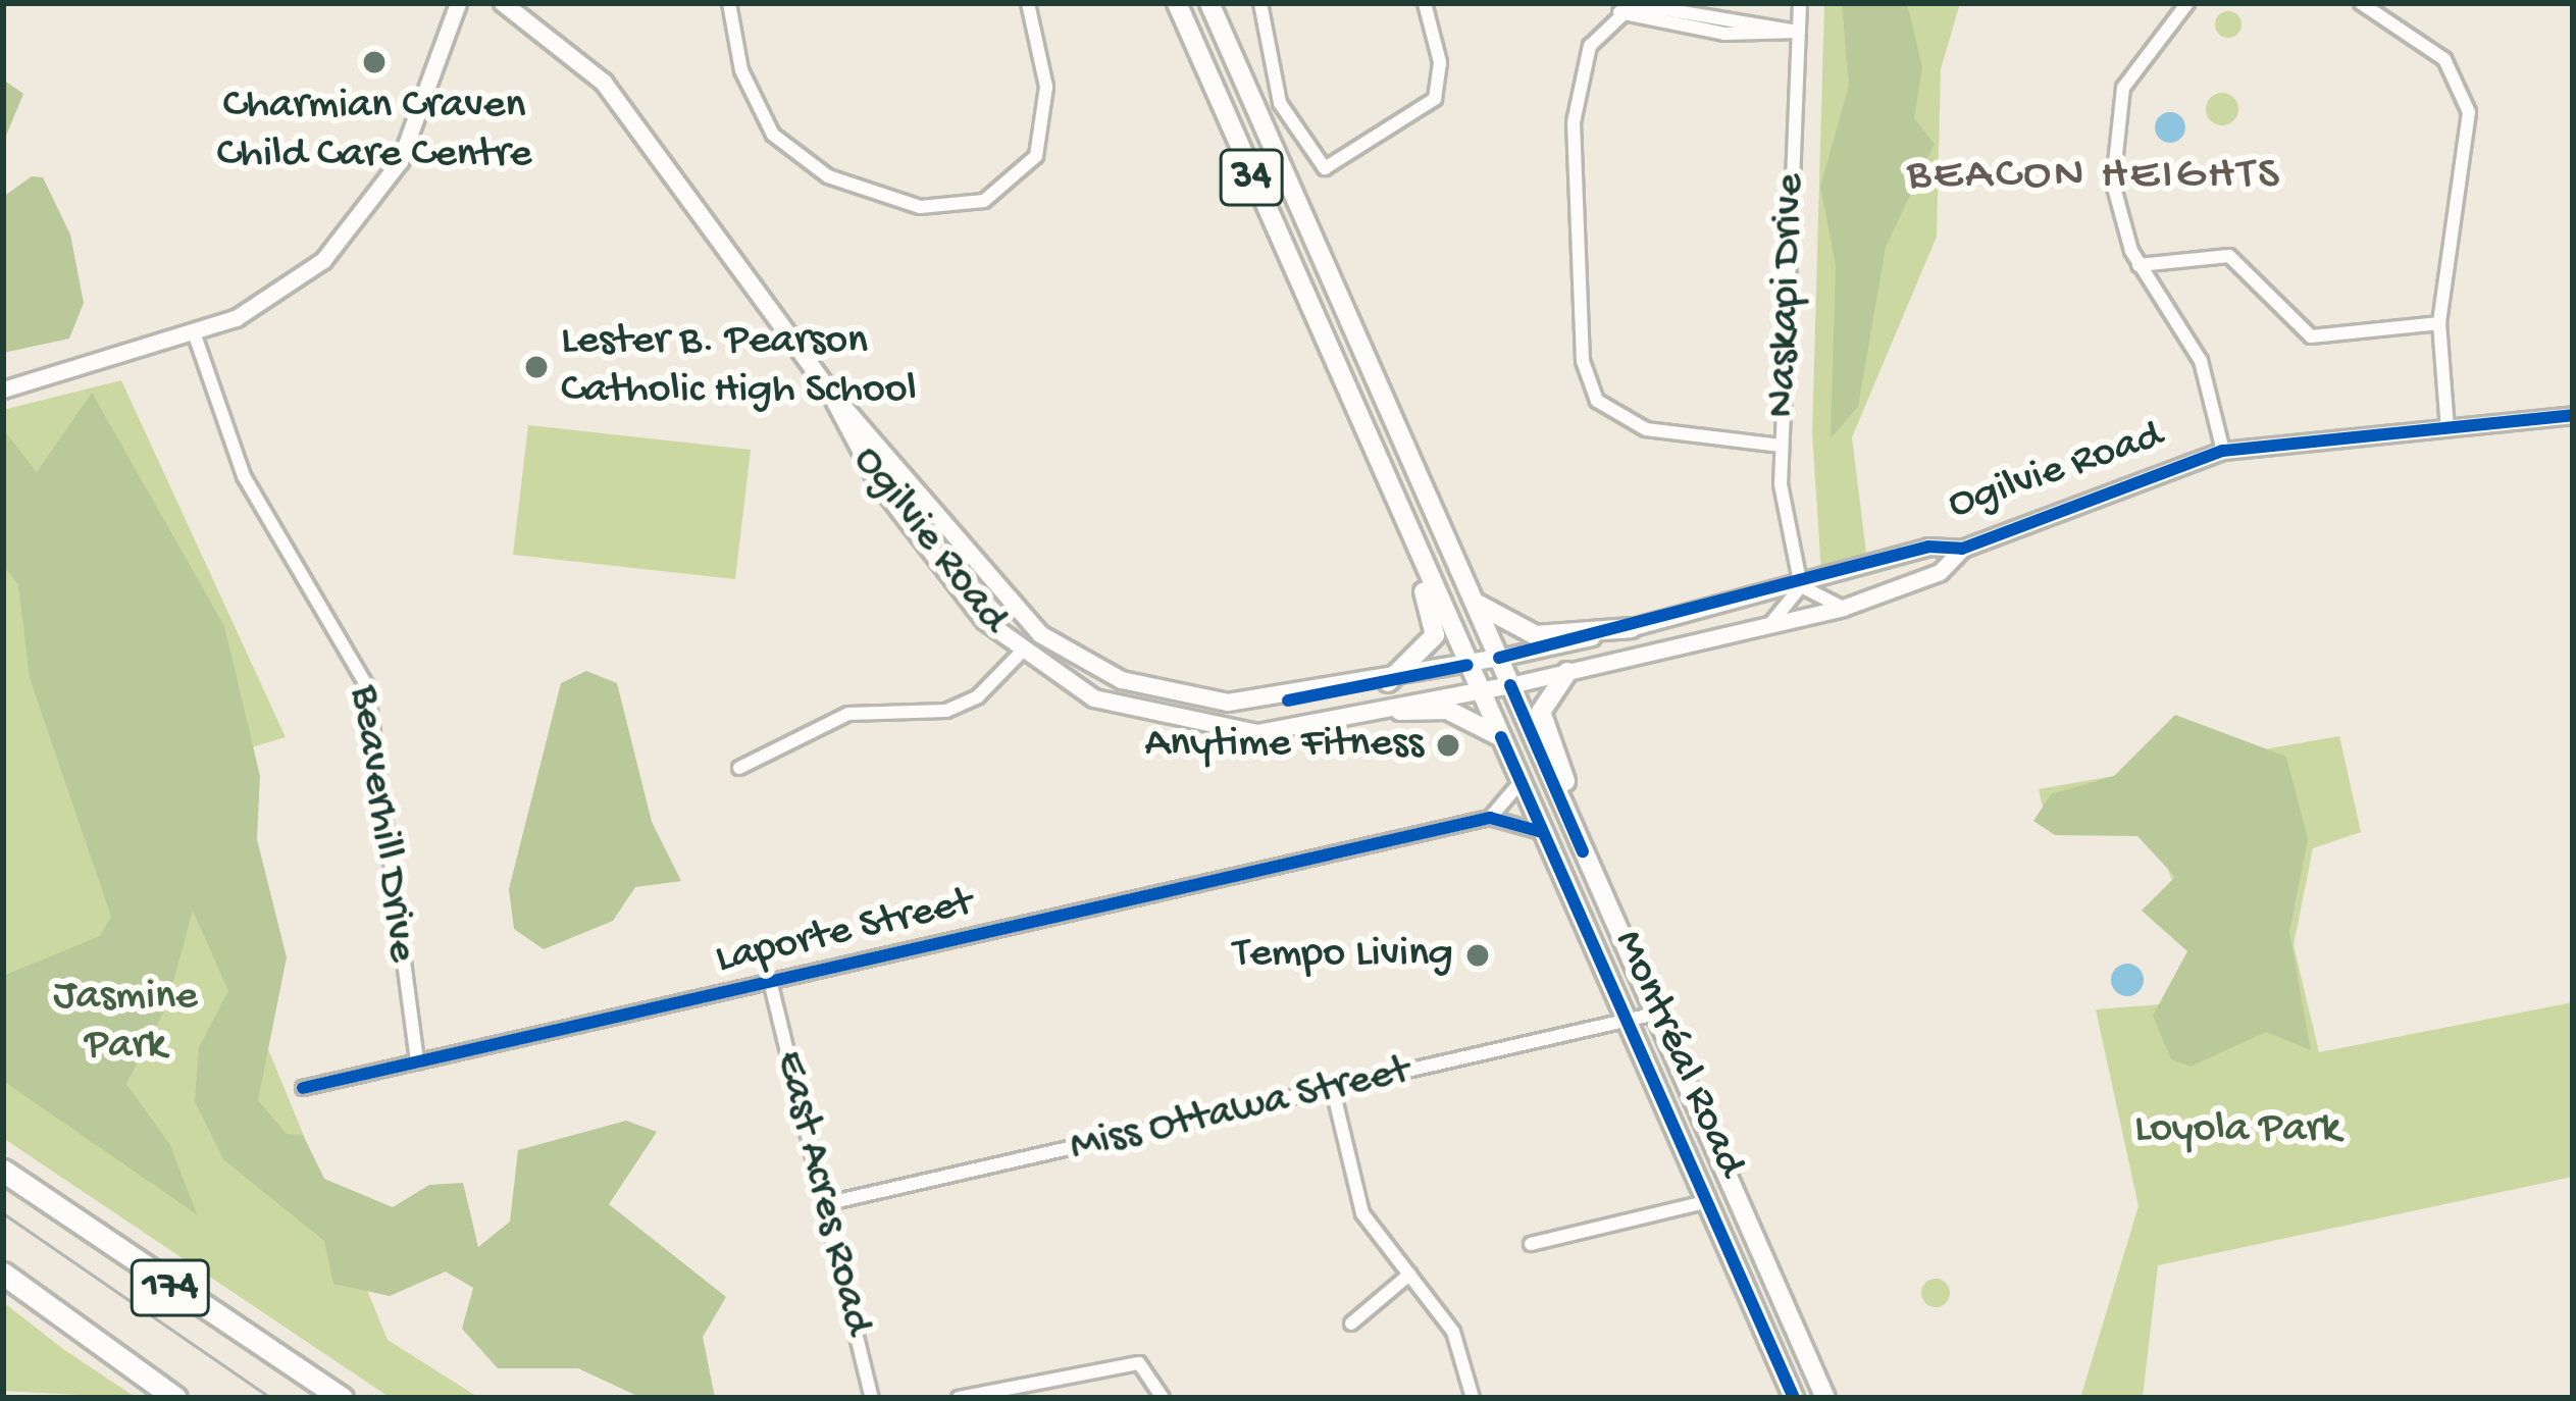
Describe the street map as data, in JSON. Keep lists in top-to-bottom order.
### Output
{
  "streets": {
    "highway": ["174"],
    "main road": ["34", "Ogilvie Road", "Montréal Road"],
    "street": [
      "Naskapi Drive",
      "Beaverhill Drive",
      "Laporte Street",
      "Miss Ottawa Street",
      "East Acres Road"
    ]
  },
  "crossings": [
    ["Naskapi Drive", "Ogilvie Road"],
    ["Ogilvie Road", "Montréal Road"],
    ["Beaverhill Drive", "Laporte Street"],
    ["Laporte Street", "Montréal Road"],
    ["Laporte Street", "East Acres Road"],
    ["Montréal Road", "Miss Ottawa Street"],
    ["Miss Ottawa Street", "East Acres Road"]
  ],
  "districts": ["BEACON HEIGHTS"],
  "parks": ["Jasmine Park", "Loyola Park"],
  "places": [
    "Charmian Craven Child Care Centre",
    "Lester B. Pearson Catholic High School",
    "Anytime Fitness",
    "Tempo Living"
  ]
}
